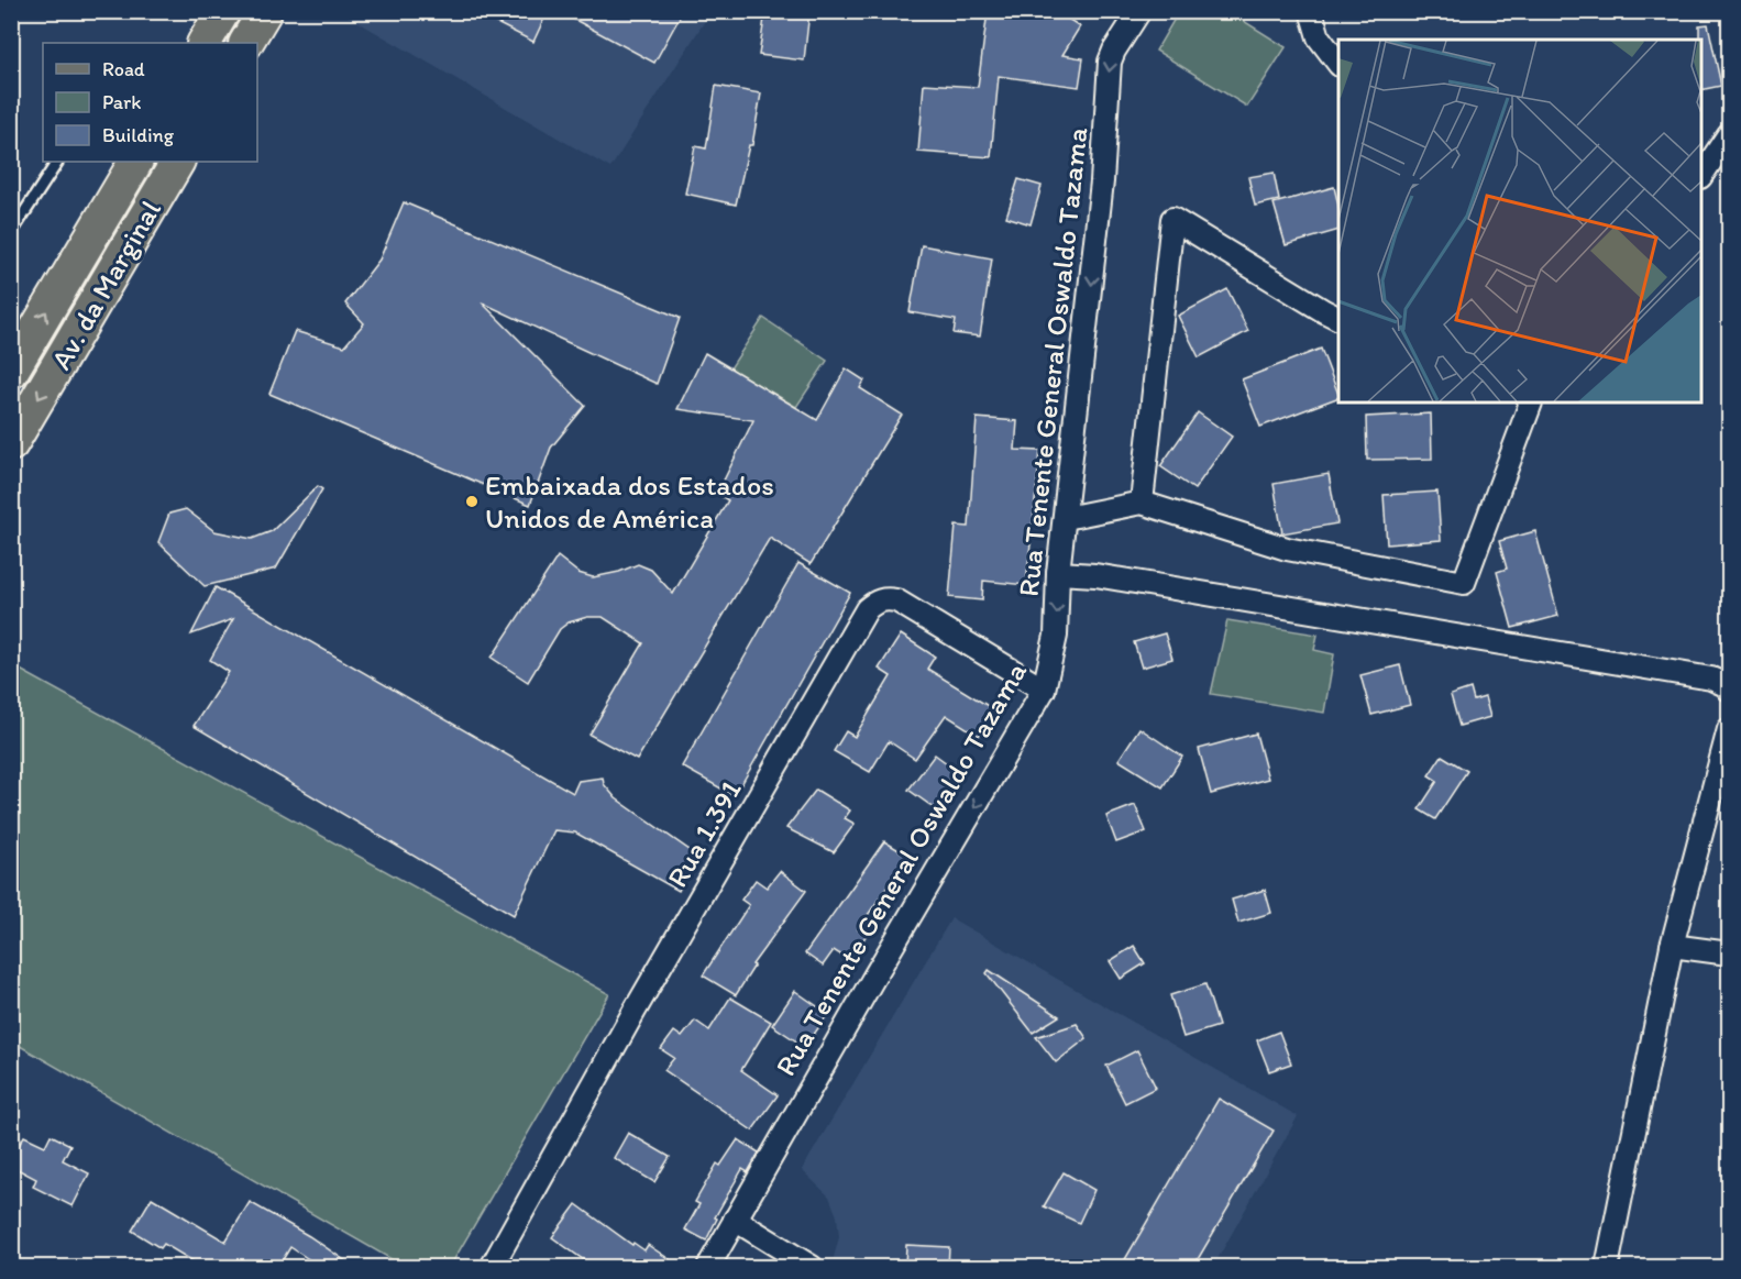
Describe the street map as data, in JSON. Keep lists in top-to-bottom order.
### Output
{
  "streets": {
    "main road": ["Av. da Marginal"],
    "street": ["Rua Tenente General Oswaldo Tazama", "Rua 1.391"]
  },
  "crossings": [
    ["Rua Tenente General Oswaldo Tazama", "Rua 1.391"]
  ],
  "one_way": ["Rua Tenente General Oswaldo Tazama"],
  "places": ["Embaixada dos Estados Unidos de América"],
  "legend": ["Road", "Park", "Building"]
}
